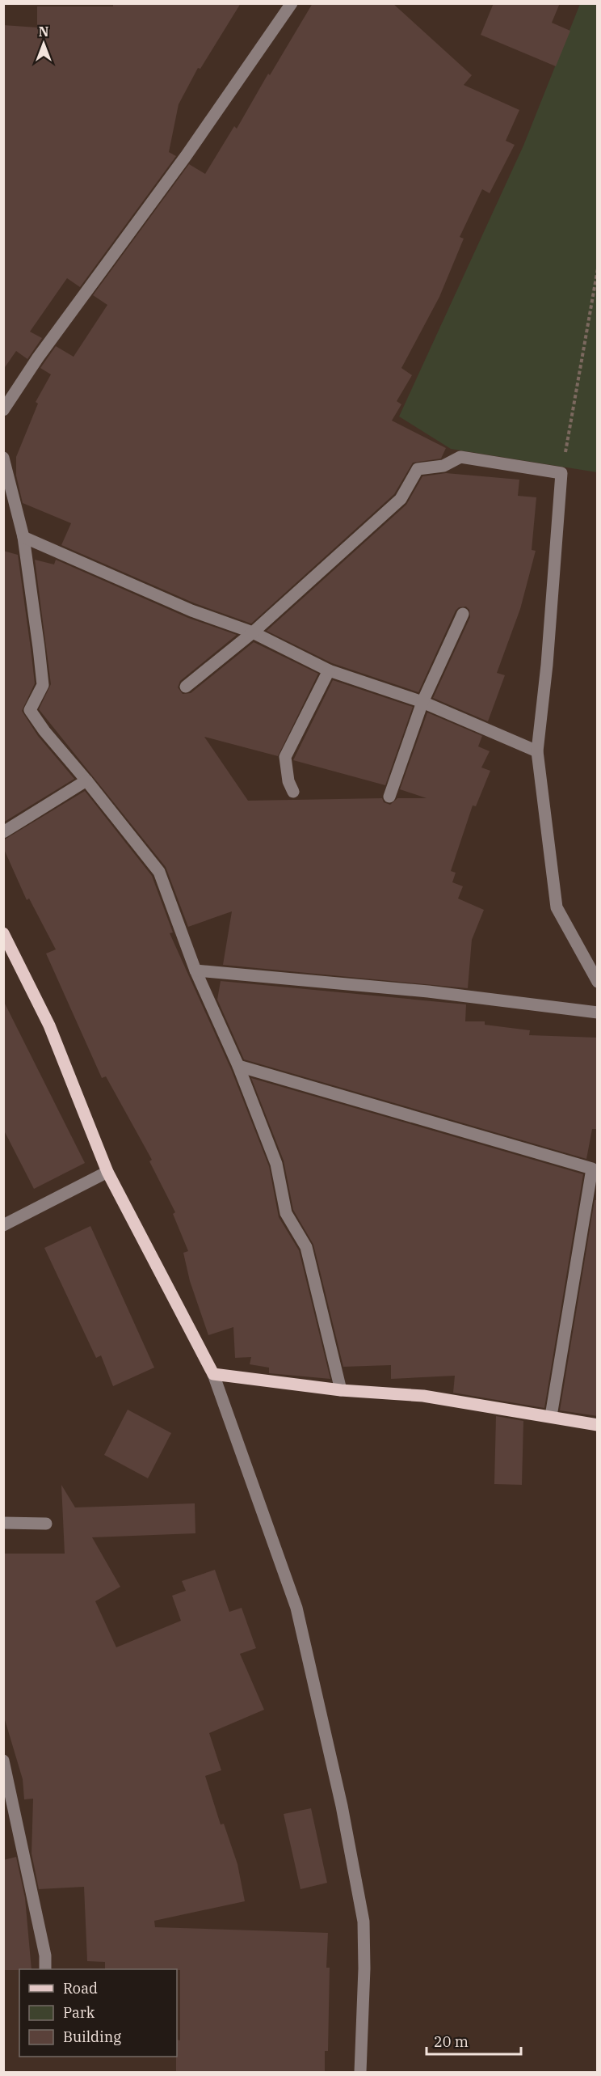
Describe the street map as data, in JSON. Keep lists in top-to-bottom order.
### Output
{
  "legend": ["Road", "Park", "Building"],
  "scale_bar": "20 m",
  "north": "top"
}
